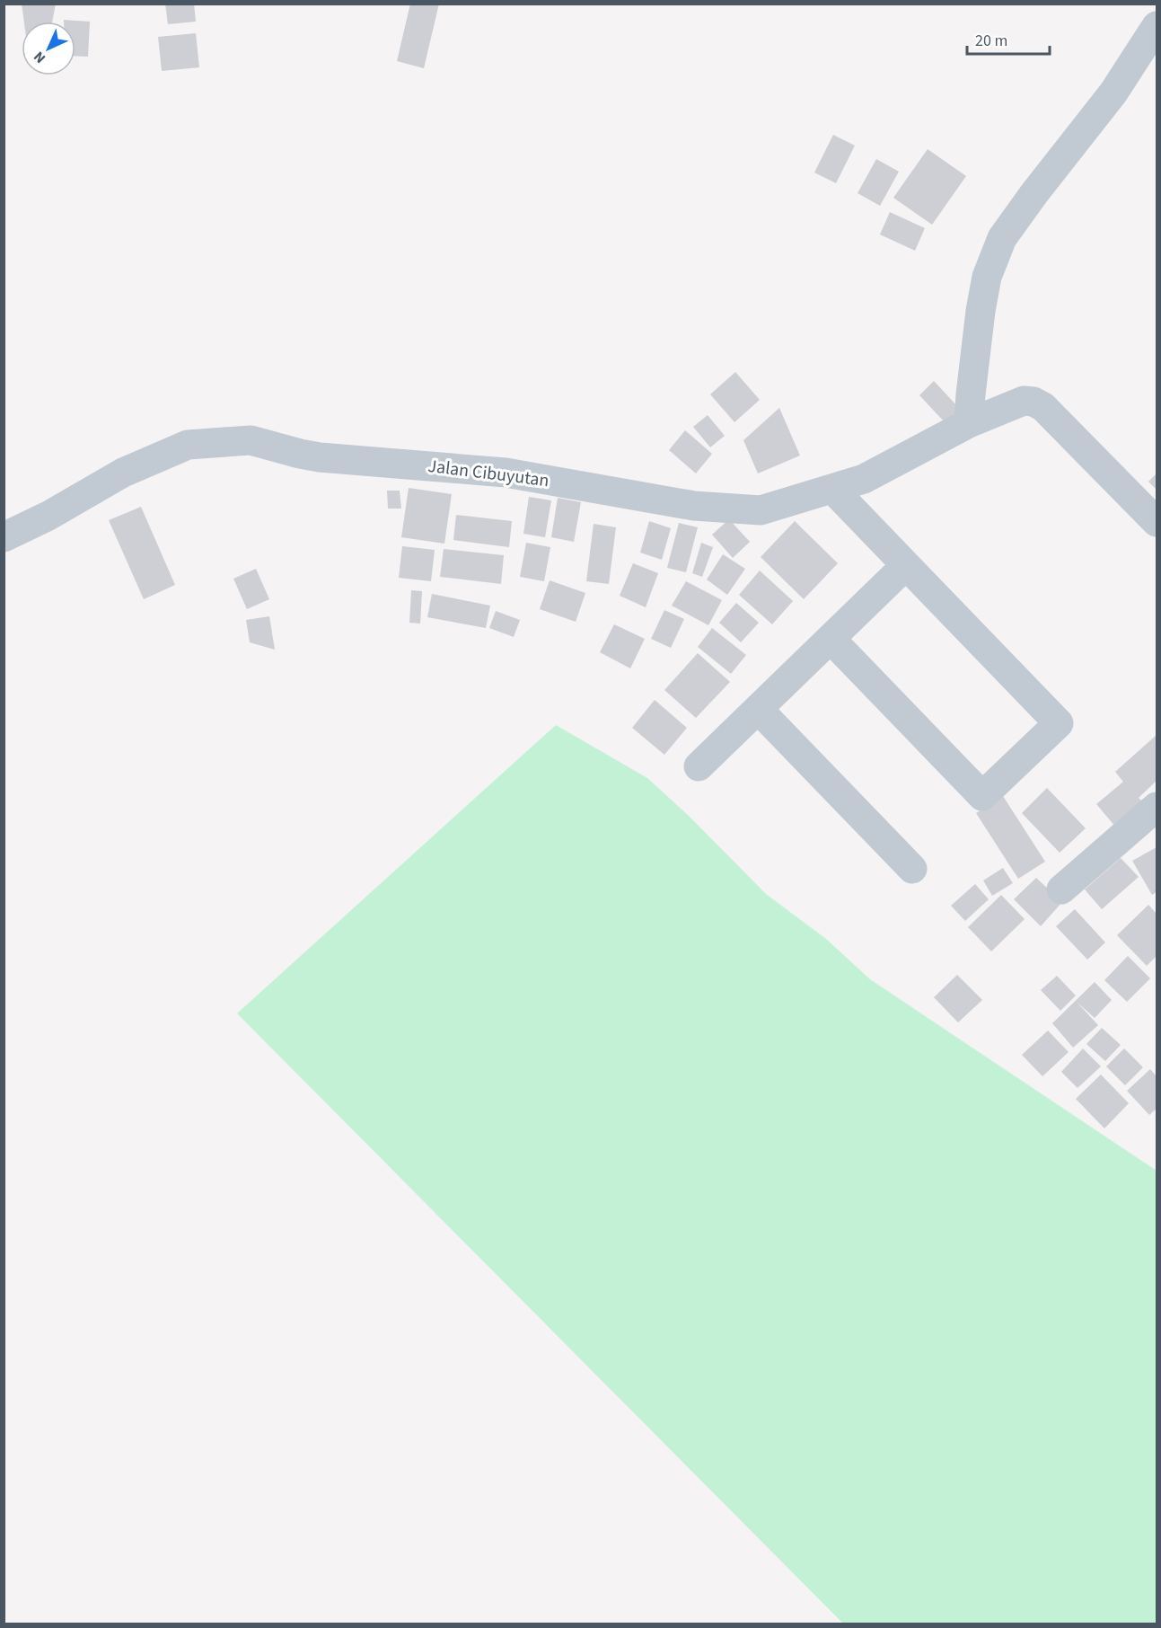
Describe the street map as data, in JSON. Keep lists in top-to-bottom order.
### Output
{
  "streets": {
    "street": ["Jalan Cibuyutan"]
  },
  "scale_bar": "20 m",
  "north": "bottom left"
}
